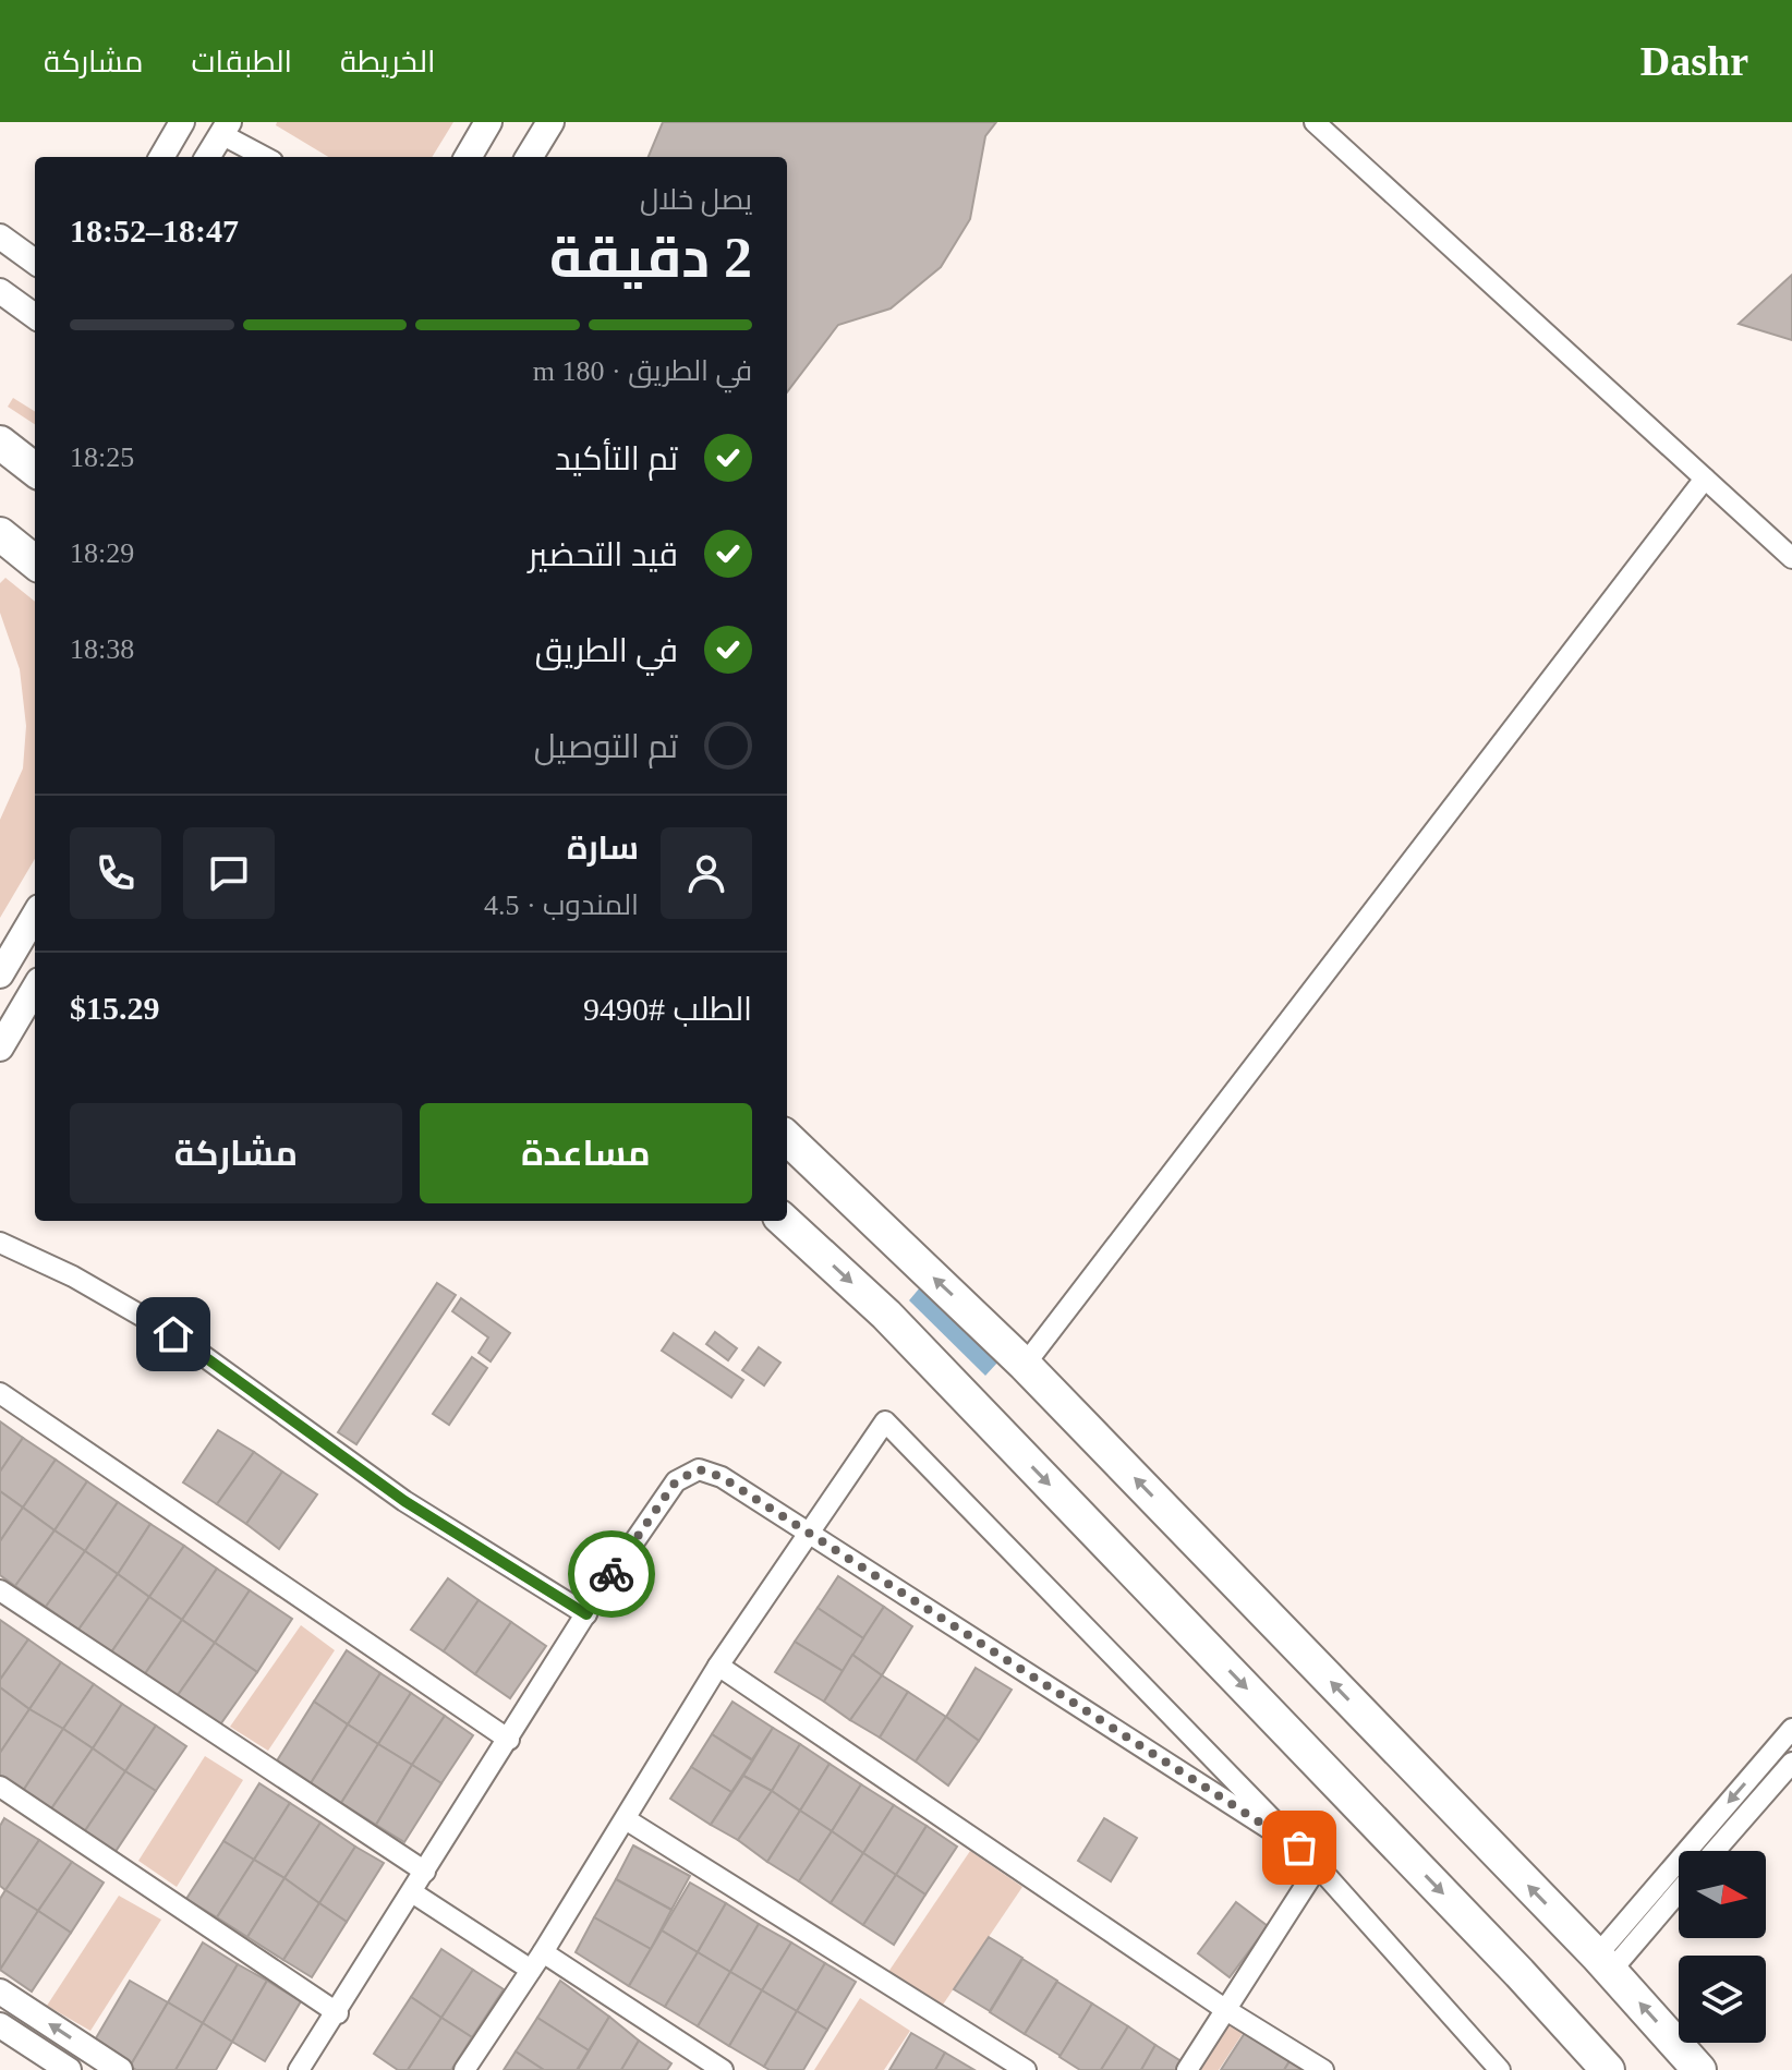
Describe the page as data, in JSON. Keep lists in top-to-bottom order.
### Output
{
  "north": "right",
  "page": {
    "header": "Dashr",
    "nav": ["الخريطة", "الطبقات", "مشاركة"],
    "heading": ["2 دقيقة", "يصل خلال", "18:47–18:52"],
    "panel": [
      "سارة",
      "المندوب · 4.5",
      "الطلب #9490",
      "$15.29"
    ],
    "bar": "في الطريق · 180 m",
    "list": [
      ["تم التأكيد", "18:25"],
      ["قيد التحضير", "18:29"],
      ["في الطريق", "18:38"],
      "تم التوصيل"
    ],
    "buttons": ["مساعدة", "مشاركة"]
  }
}
